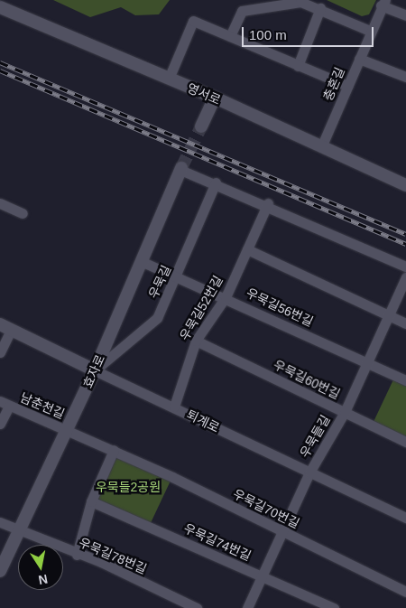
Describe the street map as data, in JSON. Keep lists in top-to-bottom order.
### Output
{
  "streets": {
    "street": [
      "충혼길",
      "영서로",
      "우묵길",
      "우묵길56번길",
      "우묵길52번길",
      "효자로",
      "우묵길60번길",
      "남춘천길",
      "퇴계로",
      "우묵들길",
      "우묵길70번길",
      "우묵길74번길",
      "우묵길78번길"
    ]
  },
  "crossings": [
    ["충혼길", "영서로"],
    ["우묵길", "우묵길56번길"],
    ["우묵길", "효자로"],
    ["우묵길", "퇴계로"],
    ["우묵길56번길", "우묵길52번길"],
    ["우묵길56번길", "효자로"],
    ["우묵길56번길", "우묵들길"],
    ["우묵길52번길", "우묵길60번길"],
    ["우묵길52번길", "퇴계로"],
    ["효자로", "남춘천길"],
    ["효자로", "퇴계로"],
    ["효자로", "우묵길70번길"],
    ["효자로", "우묵길78번길"],
    ["우묵길60번길", "우묵들길"],
    ["남춘천길", "우묵길70번길"],
    ["퇴계로", "우묵들길"],
    ["우묵들길", "우묵길70번길"],
    ["우묵들길", "우묵길74번길"]
  ],
  "parks": ["우묵들2공원"],
  "scale_bar": "100 m",
  "north": "bottom"
}
